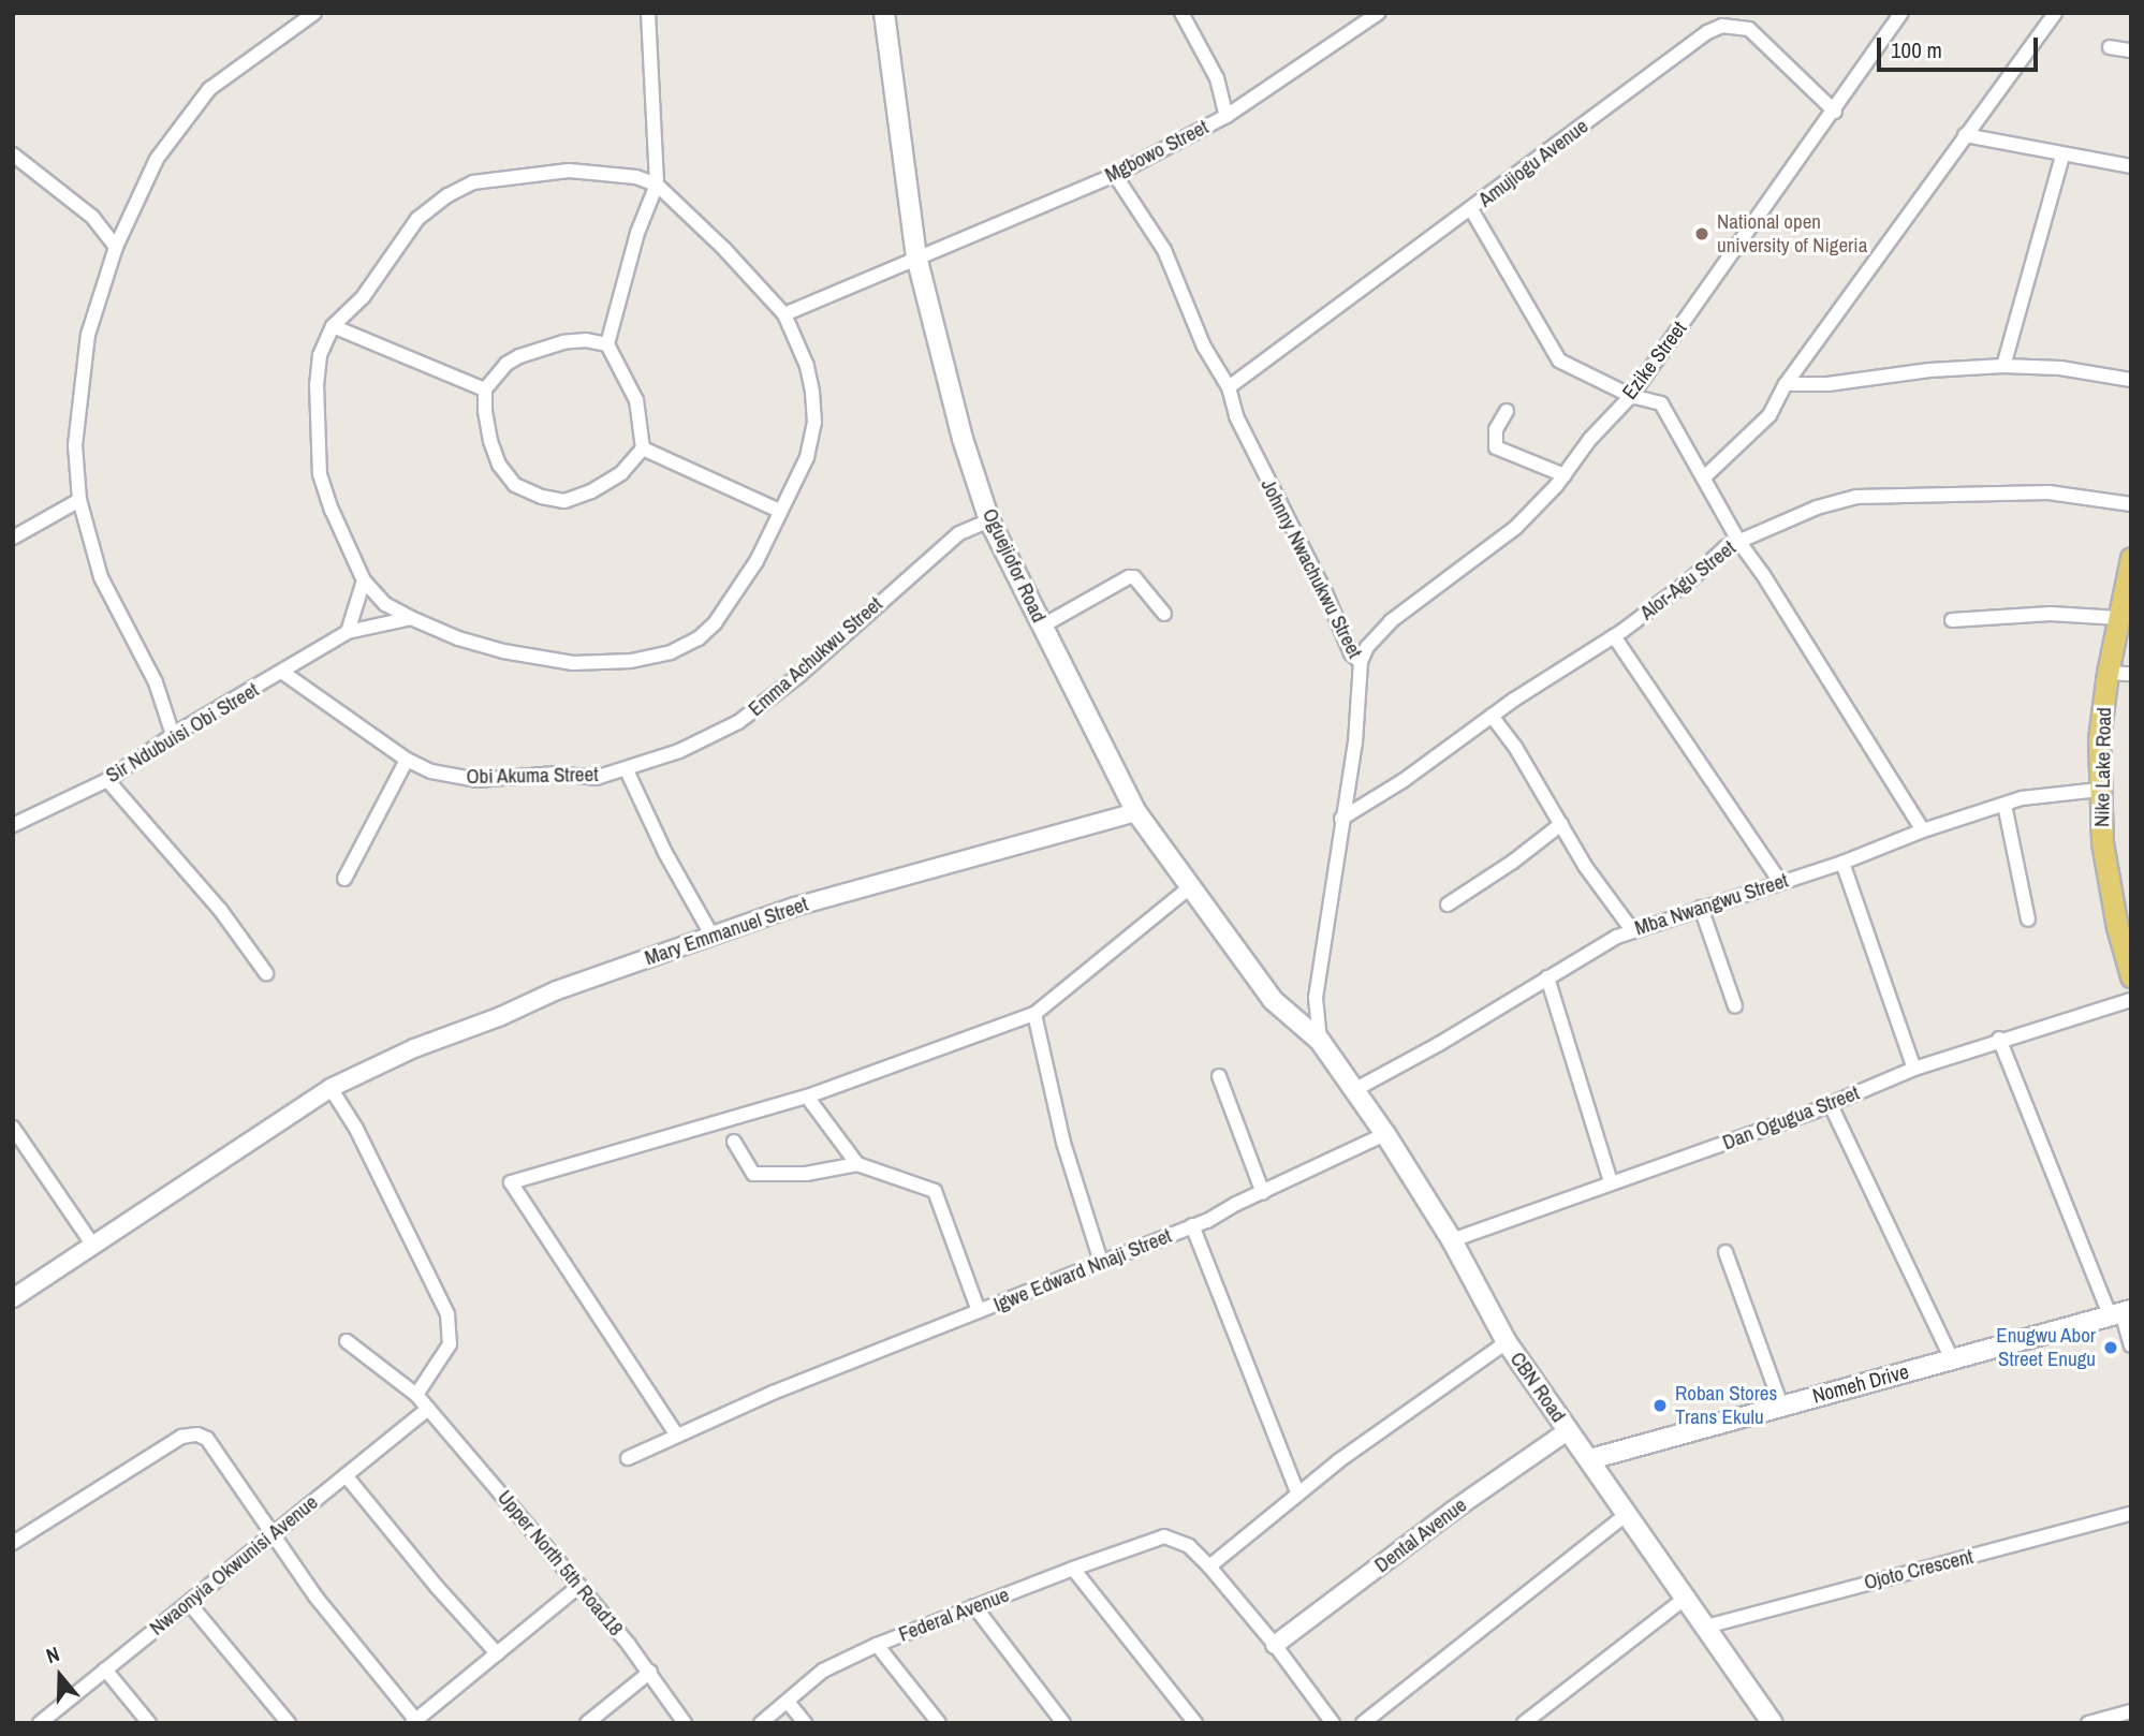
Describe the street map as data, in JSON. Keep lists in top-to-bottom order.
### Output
{
  "streets": {
    "main road": [
      "Oguejiofor Road",
      "Nike Lake Road",
      "Nomeh Drive",
      "CBN Road"
    ],
    "street": [
      "Mgbowo Street",
      "Amujiogu Avenue",
      "Ezike Street",
      "Johnny Nwachukwu Street",
      "Alor-Agu Street",
      "Emma Achukwu Street",
      "Sir Ndubuisi Obi Street",
      "Obi Akuma Street",
      "Mba Nwangwu Street",
      "Mary Emmanuel Street",
      "Dan Ogugua Street",
      "Igwe Edward Nnaji Street",
      "Dental Avenue",
      "Upper North 5th Road18",
      "Nwaonyia Okwunisi Avenue",
      "Ojoto Crescent",
      "Federal Avenue"
    ]
  },
  "crossings": [
    ["Mgbowo Street", "Oguejiofor Road"],
    ["Mgbowo Street", "Johnny Nwachukwu Street"],
    ["Amujiogu Avenue", "Johnny Nwachukwu Street"],
    ["Ezike Street", "Johnny Nwachukwu Street"],
    ["Oguejiofor Road", "Johnny Nwachukwu Street"],
    ["Oguejiofor Road", "Emma Achukwu Street"],
    ["Oguejiofor Road", "Mary Emmanuel Street"],
    ["Oguejiofor Road", "CBN Road"],
    ["Johnny Nwachukwu Street", "Alor-Agu Street"],
    ["Johnny Nwachukwu Street", "CBN Road"],
    ["Emma Achukwu Street", "Obi Akuma Street"],
    ["Sir Ndubuisi Obi Street", "Obi Akuma Street"],
    ["Nike Lake Road", "Mba Nwangwu Street"],
    ["Obi Akuma Street", "Mary Emmanuel Street"],
    ["Mba Nwangwu Street", "CBN Road"],
    ["Dan Ogugua Street", "CBN Road"],
    ["Igwe Edward Nnaji Street", "CBN Road"],
    ["Nomeh Drive", "CBN Road"],
    ["CBN Road", "Dental Avenue"],
    ["CBN Road", "Ojoto Crescent"],
    ["Upper North 5th Road18", "Nwaonyia Okwunisi Avenue"]
  ],
  "places": ["National open university of Nigeria", "Enugwu Abor Street Enugu", "Roban Stores Trans Ekulu"],
  "scale_bar": "100 m",
  "north": "top"
}
